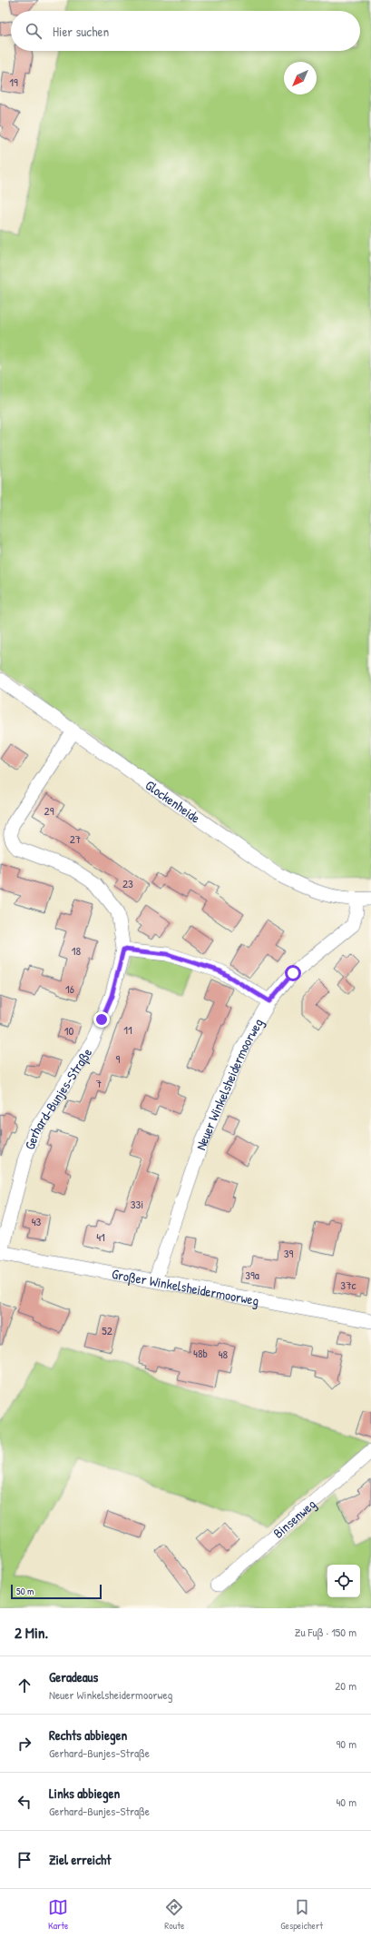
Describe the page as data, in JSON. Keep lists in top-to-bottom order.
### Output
{
  "streets": {
    "street": [
      "Glockenheide",
      "Neuer Winkelsheidermoorweg",
      "Gerhard-Bunjes-Straße",
      "Großer Winkelsheidermoorweg",
      "Binsenweg"
    ]
  },
  "crossings": [
    ["Glockenheide", "Neuer Winkelsheidermoorweg"],
    ["Glockenheide", "Gerhard-Bunjes-Straße"],
    ["Neuer Winkelsheidermoorweg", "Großer Winkelsheidermoorweg"],
    ["Gerhard-Bunjes-Straße", "Großer Winkelsheidermoorweg"]
  ],
  "house_numbers": [
    "19",
    "29",
    "27",
    "23",
    "18",
    "16",
    "11",
    "10",
    "9",
    "7",
    "33i",
    "43",
    "41",
    "39",
    "39a",
    "37c",
    "52",
    "48b",
    "48"
  ],
  "scale_bar": "50 m",
  "north": "bottom left",
  "page": {
    "search": "Hier suchen",
    "scale": "50 m",
    "heading": ["2 Min.", "Zu Fuß · 150 m"],
    "list": [
      ["Geradeaus", "Neuer Winkelsheidermoorweg", "20 m"],
      ["Rechts abbiegen", "Gerhard-Bunjes-Straße", "90 m"],
      ["Links abbiegen", "Gerhard-Bunjes-Straße", "40 m"],
      "Ziel erreicht"
    ],
    "nav": ["Karte", "Route", "Gespeichert"]
  }
}
